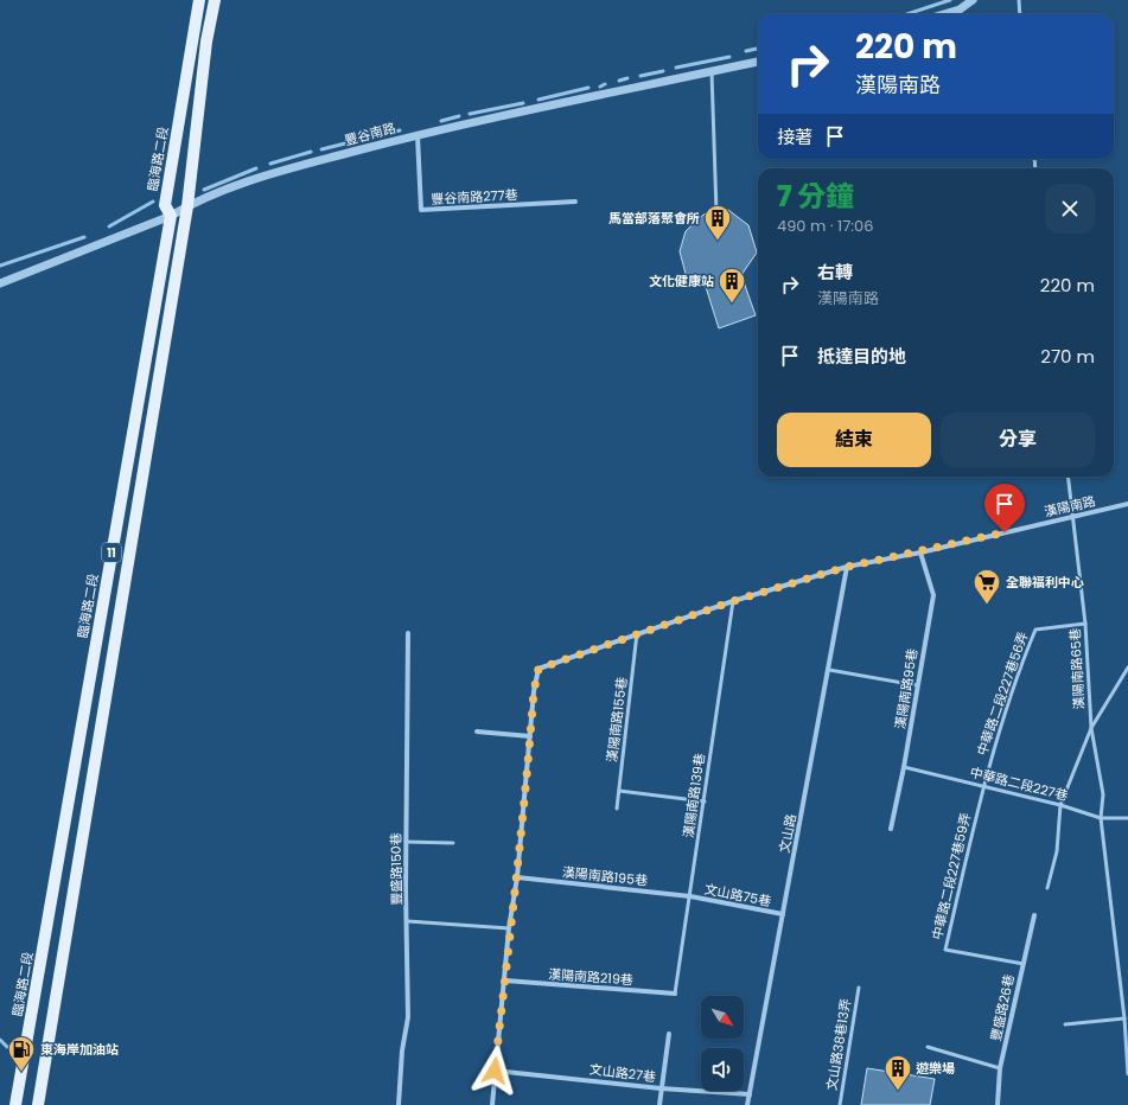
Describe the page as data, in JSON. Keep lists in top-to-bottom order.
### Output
{
  "streets": {
    "main road": ["臨海路二段", "11"],
    "street": [
      "豐谷南路",
      "豐谷南路277巷",
      "漢陽南路",
      "漢陽南路95巷",
      "文山路",
      "豐盛路150巷",
      "漢陽南路195巷",
      "文山路75巷",
      "漢陽南路219巷",
      "豐盛路26巷",
      "文山路27巷"
    ],
    "lane": [
      "漢陽南路65巷",
      "中華路二段227巷56弄",
      "漢陽南路155巷",
      "中華路二段227巷",
      "漢陽南路139巷",
      "中華路二段227巷59弄",
      "文山路38巷13弄"
    ]
  },
  "crossings": [
    ["豐谷南路", "臨海路二段"],
    ["豐谷南路", "豐谷南路277巷"],
    ["豐谷南路", "11"],
    ["漢陽南路", "漢陽南路65巷"],
    ["漢陽南路", "漢陽南路95巷"],
    ["漢陽南路", "漢陽南路155巷"],
    ["漢陽南路", "漢陽南路139巷"],
    ["漢陽南路", "文山路"],
    ["漢陽南路", "漢陽南路195巷"],
    ["漢陽南路", "漢陽南路219巷"],
    ["漢陽南路", "文山路27巷"],
    ["漢陽南路65巷", "中華路二段227巷56弄"],
    ["漢陽南路65巷", "中華路二段227巷"],
    ["漢陽南路95巷", "中華路二段227巷"],
    ["中華路二段227巷56弄", "中華路二段227巷"],
    ["中華路二段227巷56弄", "中華路二段227巷59弄"],
    ["中華路二段227巷", "中華路二段227巷59弄"],
    ["漢陽南路139巷", "漢陽南路195巷"],
    ["漢陽南路139巷", "文山路75巷"],
    ["漢陽南路139巷", "漢陽南路219巷"],
    ["文山路", "文山路75巷"],
    ["文山路", "文山路27巷"],
    ["漢陽南路195巷", "文山路75巷"],
    ["中華路二段227巷59弄", "豐盛路26巷"]
  ],
  "places": {
    "building": ["馬當部落聚會所", "文化健康站", "遊樂場"],
    "supermarket": ["全聯福利中心"],
    "fuel station": ["東海岸加油站"]
  },
  "north": "bottom right",
  "page": {
    "turn": ["220 m", "漢陽南路"],
    "then": "接著",
    "heading": ["7 分鐘", "490 m · 17:06"],
    "list": [
      {
        "name": "右轉",
        "note": "漢陽南路",
        "value": "220 m"
      },
      {
        "name": "抵達目的地",
        "value": "270 m"
      }
    ],
    "buttons": ["結束", "分享"]
  }
}
